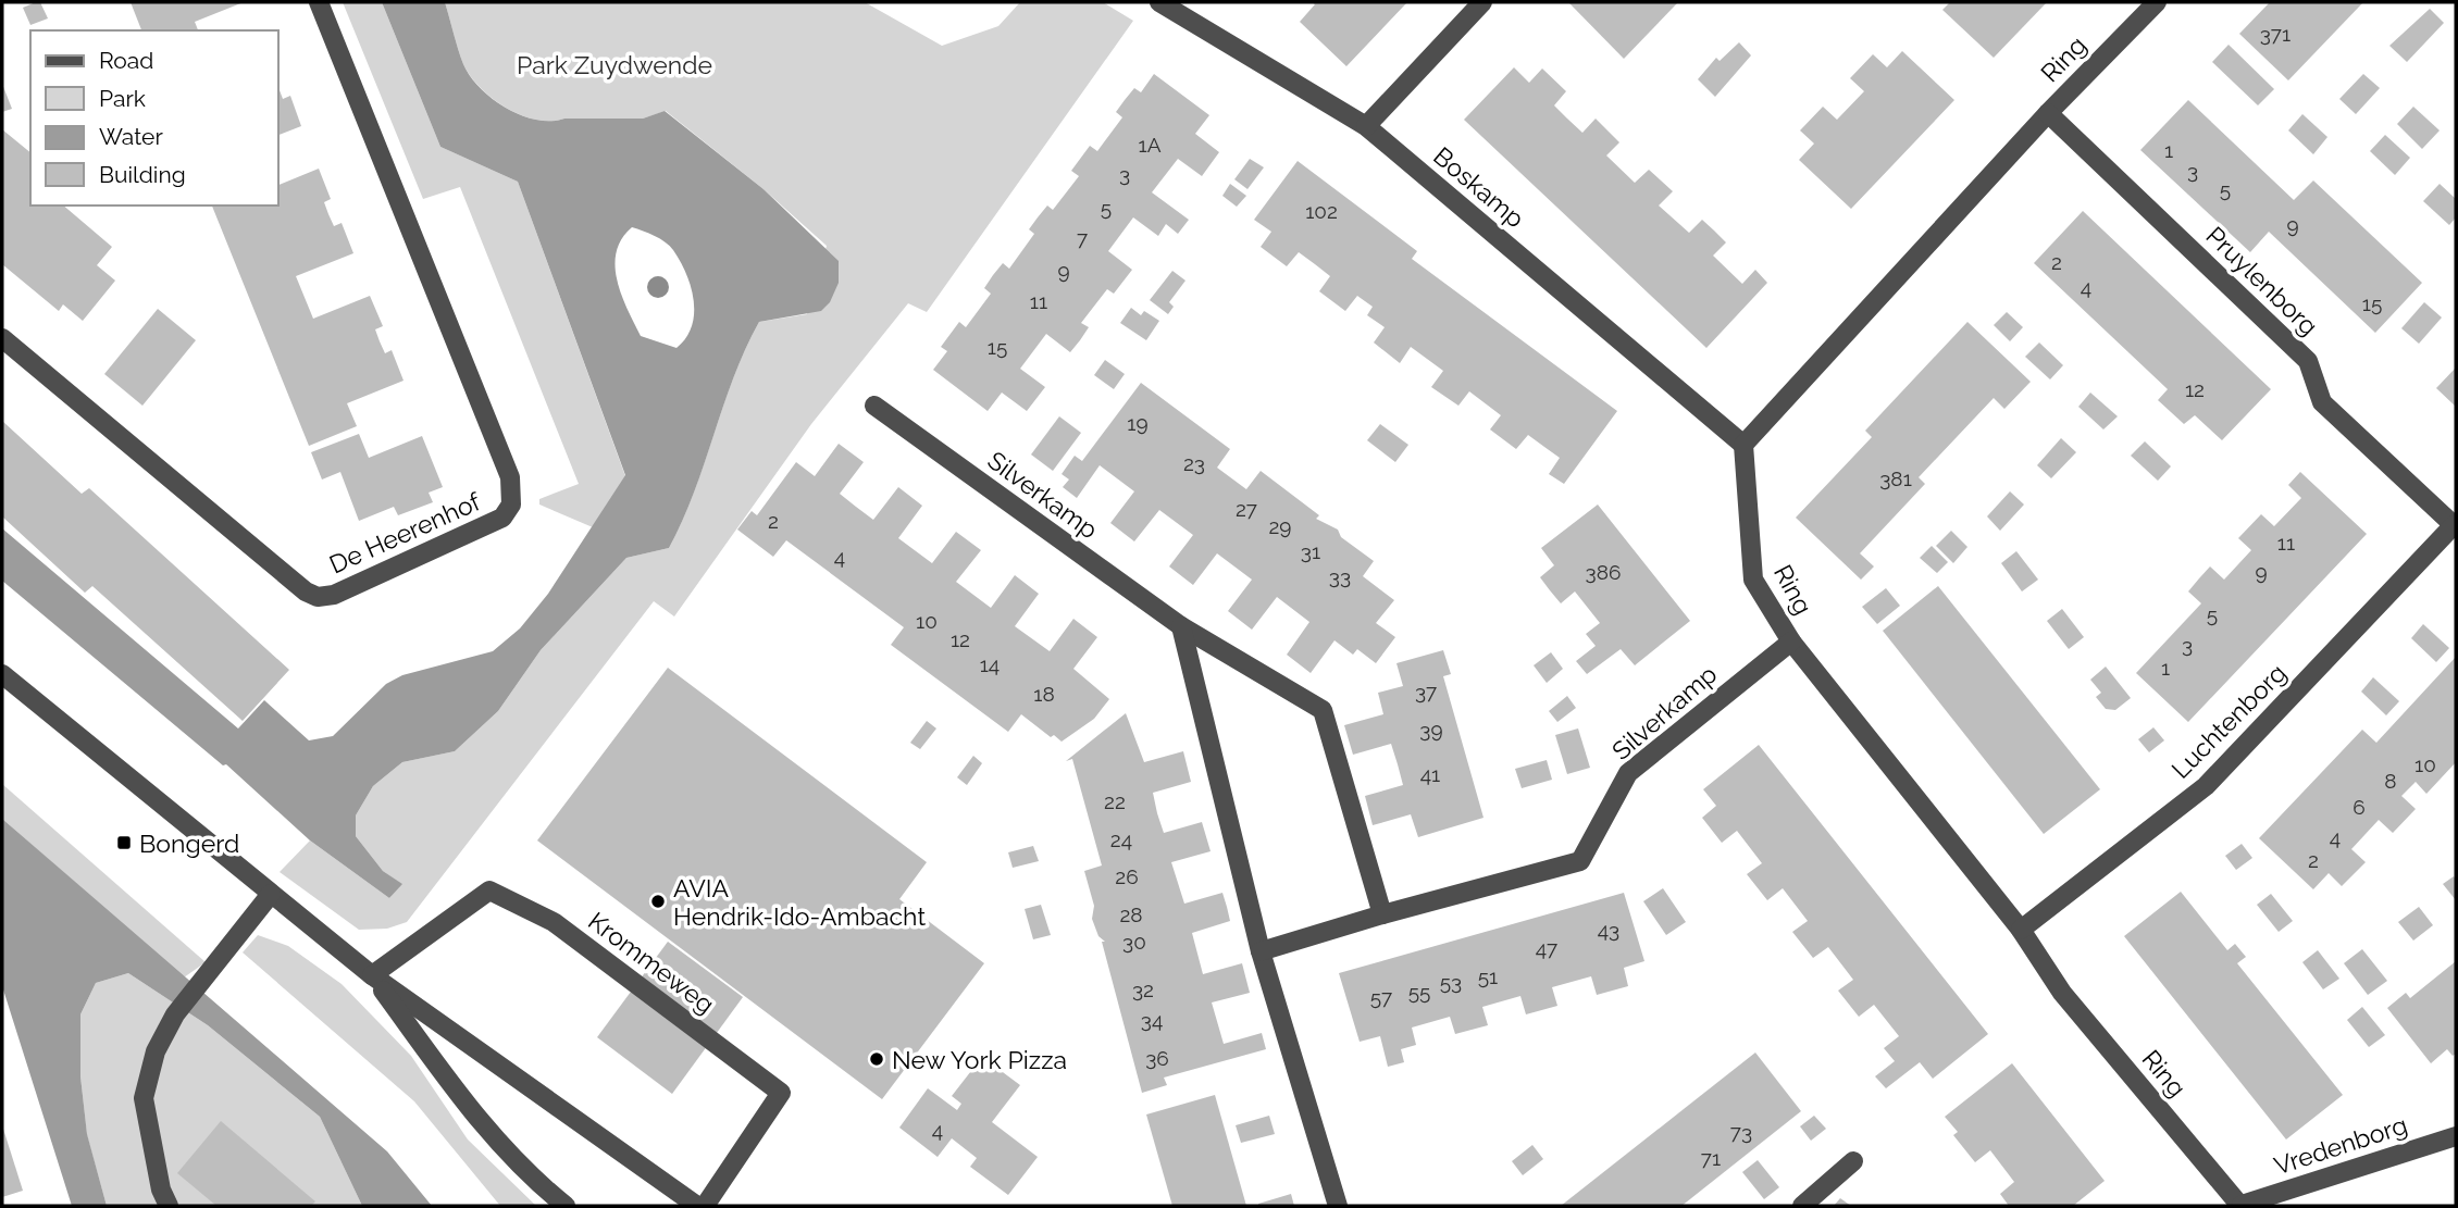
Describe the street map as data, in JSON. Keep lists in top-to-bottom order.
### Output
{
  "streets": {
    "street": [
      "Ring",
      "Boskamp",
      "Pruylenborg",
      "Silverkamp",
      "De Heerenhof",
      "Luchtenborg",
      "Krommeweg",
      "Vredenborg"
    ]
  },
  "crossings": [
    ["Ring", "Boskamp"],
    ["Ring", "Pruylenborg"],
    ["Ring", "Silverkamp"],
    ["Ring", "Luchtenborg"],
    ["Ring", "Vredenborg"],
    ["Pruylenborg", "Luchtenborg"]
  ],
  "parks": ["Park Zuydwende"],
  "places": {
    "transit": ["Bongerd"],
    "other": ["AVIA Hendrik-Ido-Ambacht", "New York Pizza"]
  },
  "house_numbers": [
    "371",
    "1A",
    "1",
    "3",
    "3",
    "5",
    "5",
    "102",
    "9",
    "7",
    "2",
    "9",
    "4",
    "11",
    "15",
    "15",
    "12",
    "19",
    "23",
    "381",
    "27",
    "2",
    "29",
    "11",
    "31",
    "4",
    "386",
    "9",
    "33",
    "5",
    "10",
    "12",
    "3",
    "14",
    "1",
    "37",
    "18",
    "39",
    "10",
    "41",
    "8",
    "22",
    "6",
    "4",
    "24",
    "2",
    "26",
    "28",
    "43",
    "30",
    "47",
    "51",
    "53",
    "32",
    "55",
    "57",
    "34",
    "36",
    "4",
    "73",
    "71"
  ],
  "legend": [
    "Road",
    "Park",
    "Water",
    "Building"
  ]
}
